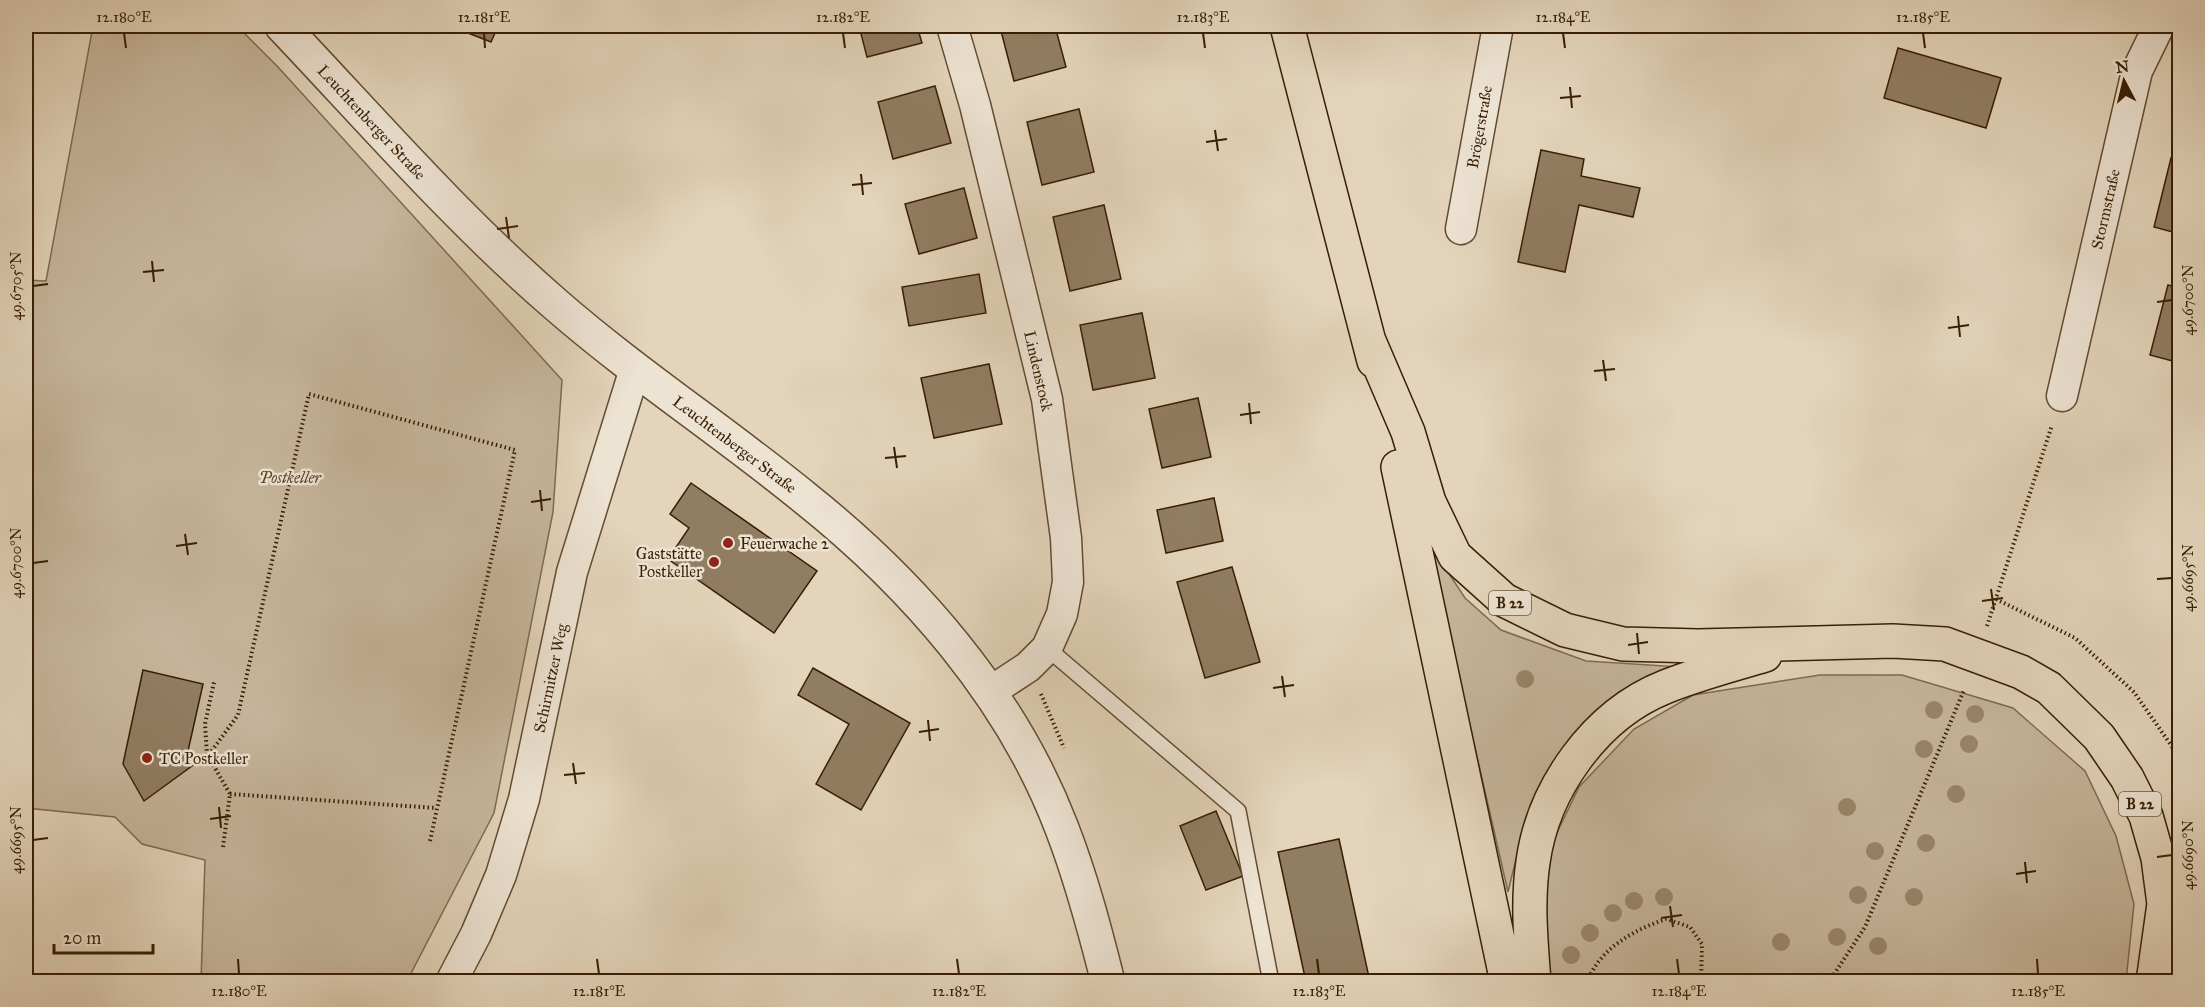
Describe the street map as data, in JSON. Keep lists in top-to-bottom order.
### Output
{
  "streets": {
    "main road": ["B 22"],
    "street": [
      "Leuchtenberger Straße",
      "Brögerstraße",
      "Stormstraße",
      "Lindenstock",
      "Schirmitzer Weg"
    ]
  },
  "crossings": [
    ["Leuchtenberger Straße", "Lindenstock"],
    ["Leuchtenberger Straße", "Schirmitzer Weg"]
  ],
  "parks": ["Postkeller"],
  "places": ["Feuerwache 2", "Gaststätte Postkeller", "TC Postkeller"],
  "scale_bar": "20 m",
  "north": "top",
  "coordinates": [
    "12.180°E",
    "12.181°E",
    "12.182°E",
    "12.183°E",
    "12.184°E",
    "12.185°E",
    "49.6705°N",
    "49.6700°N",
    "49.6695°N",
    "49.6690°N"
  ]
}
